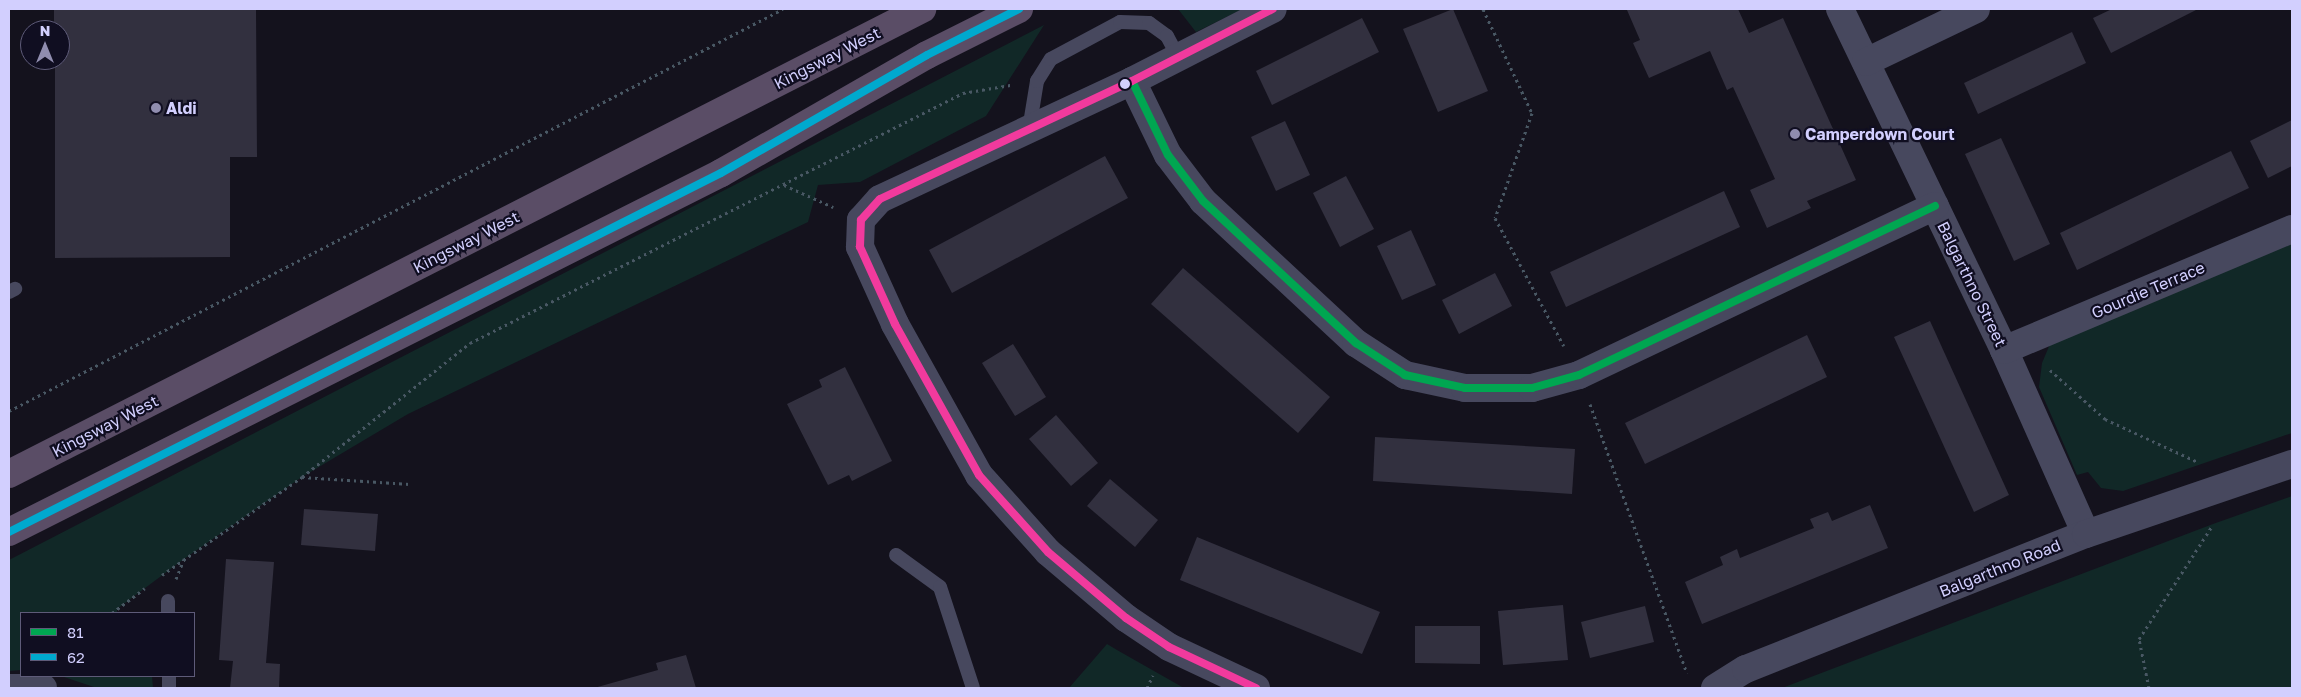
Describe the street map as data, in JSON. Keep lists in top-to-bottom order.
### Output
{
  "streets": {
    "highway": ["Kingsway West"],
    "street": ["Balgarthno Street", "Gourdie Terrace", "Balgarthno Road"]
  },
  "crossings": [
    ["Balgarthno Street", "Gourdie Terrace"],
    ["Balgarthno Street", "Balgarthno Road"]
  ],
  "places": ["Aldi", "Camperdown Court"],
  "lines": ["transit line 62", "transit line 81"],
  "legend": ["81", "62"],
  "north": "top"
}
